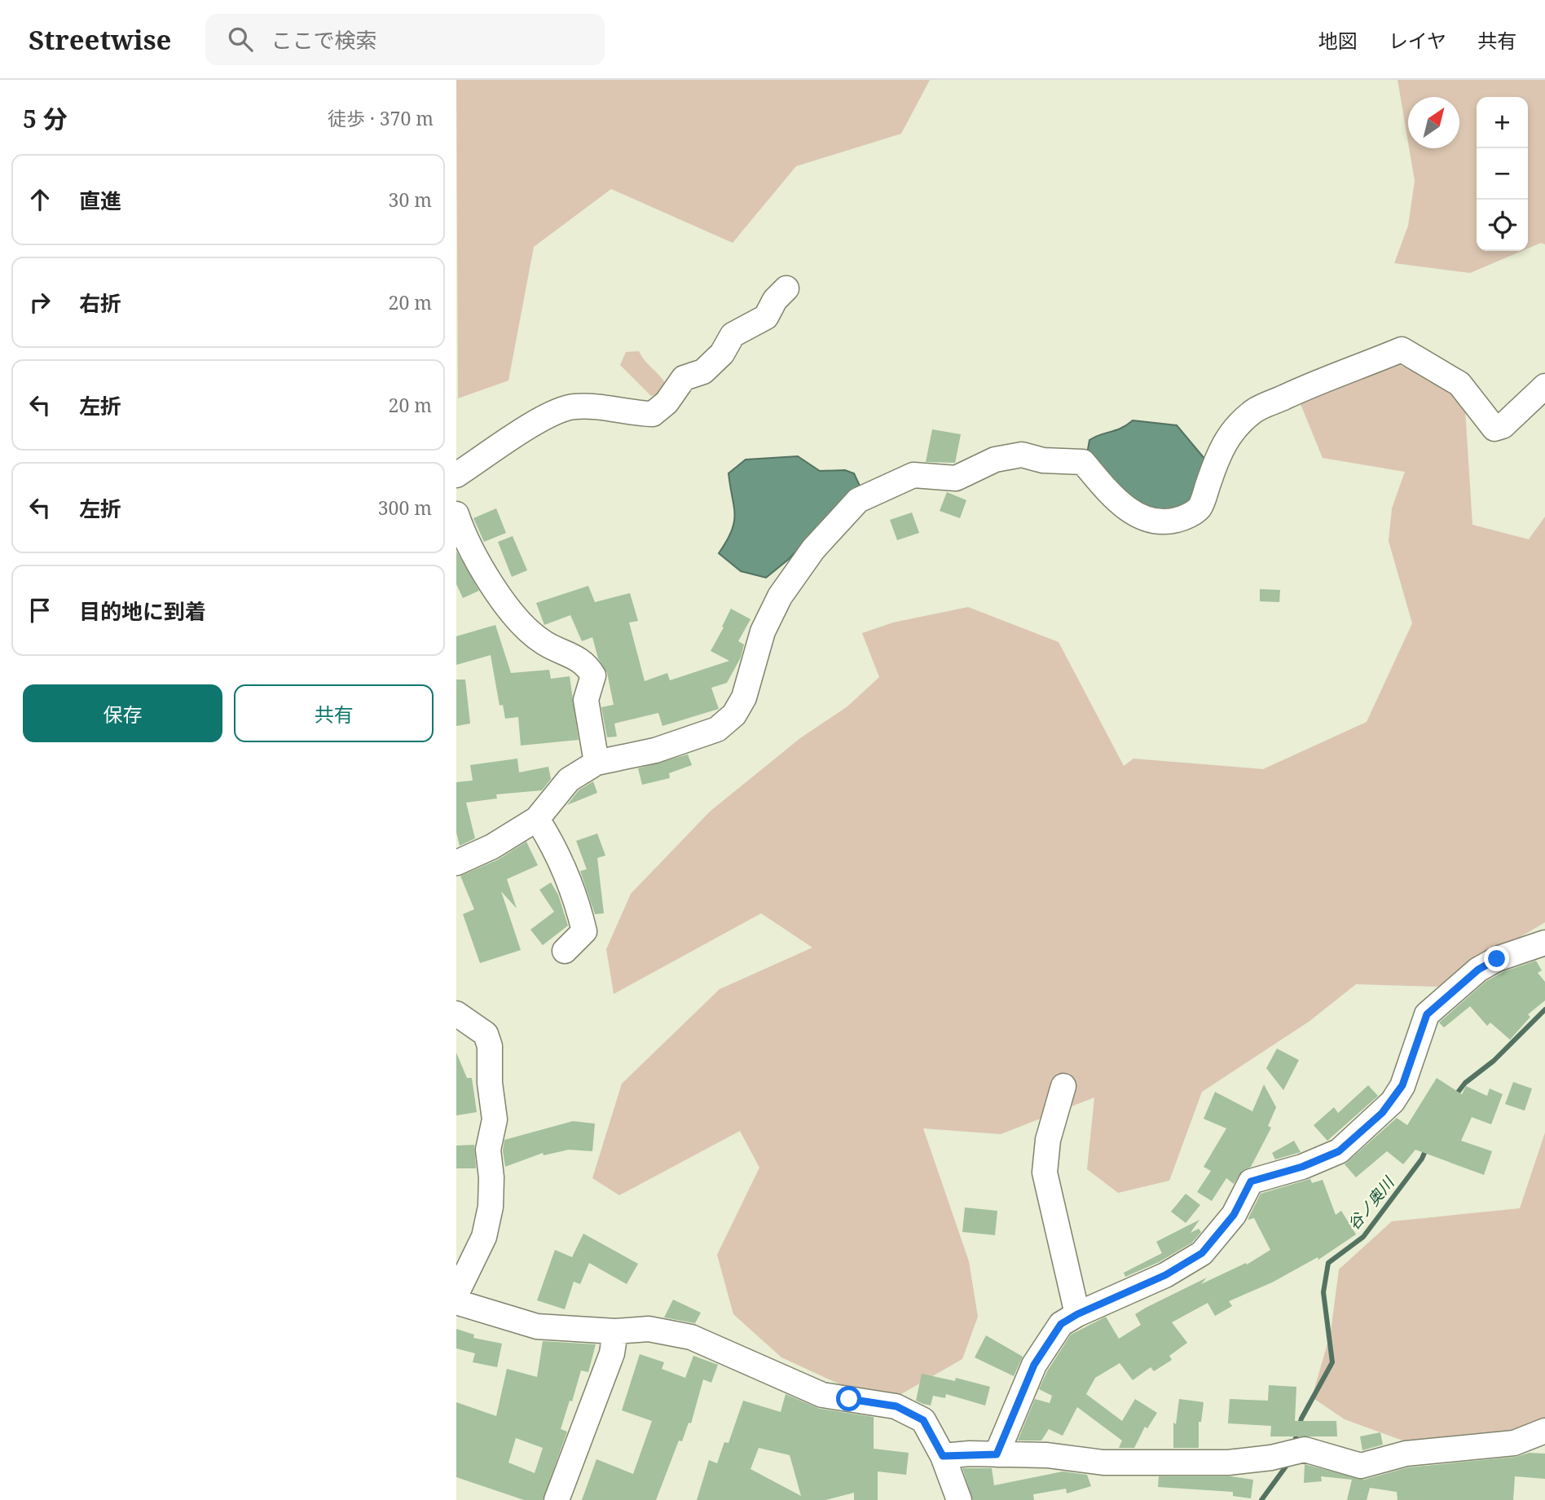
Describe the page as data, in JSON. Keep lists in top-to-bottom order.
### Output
{
  "water": ["谷ノ奥川"],
  "north": "top right",
  "page": {
    "header": "Streetwise",
    "search": "ここで検索",
    "nav": ["地図", "レイヤ", "共有"],
    "heading": ["5 分", "徒歩 · 370 m"],
    "map_buttons": ["+", "−"],
    "list": [
      ["直進", "30 m"],
      ["右折", "20 m"],
      ["左折", "20 m"],
      ["左折", "300 m"],
      "目的地に到着"
    ],
    "buttons": ["保存", "共有"]
  }
}
